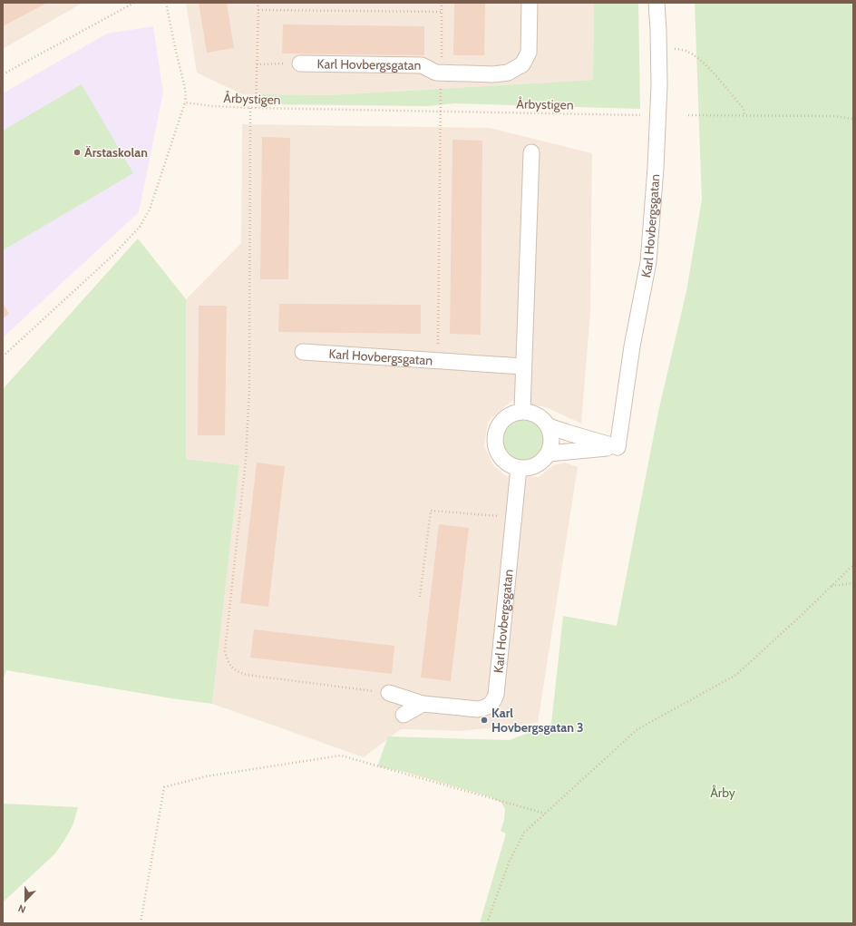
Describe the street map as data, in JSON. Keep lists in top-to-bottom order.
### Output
{
  "streets": {
    "street": ["Karl Hovbergsgatan"],
    "path": ["Årbystigen"]
  },
  "parks": ["Årby"],
  "places": ["Ärstaskolan", "Karl Hovbergsgatan 3"],
  "north": "bottom"
}
